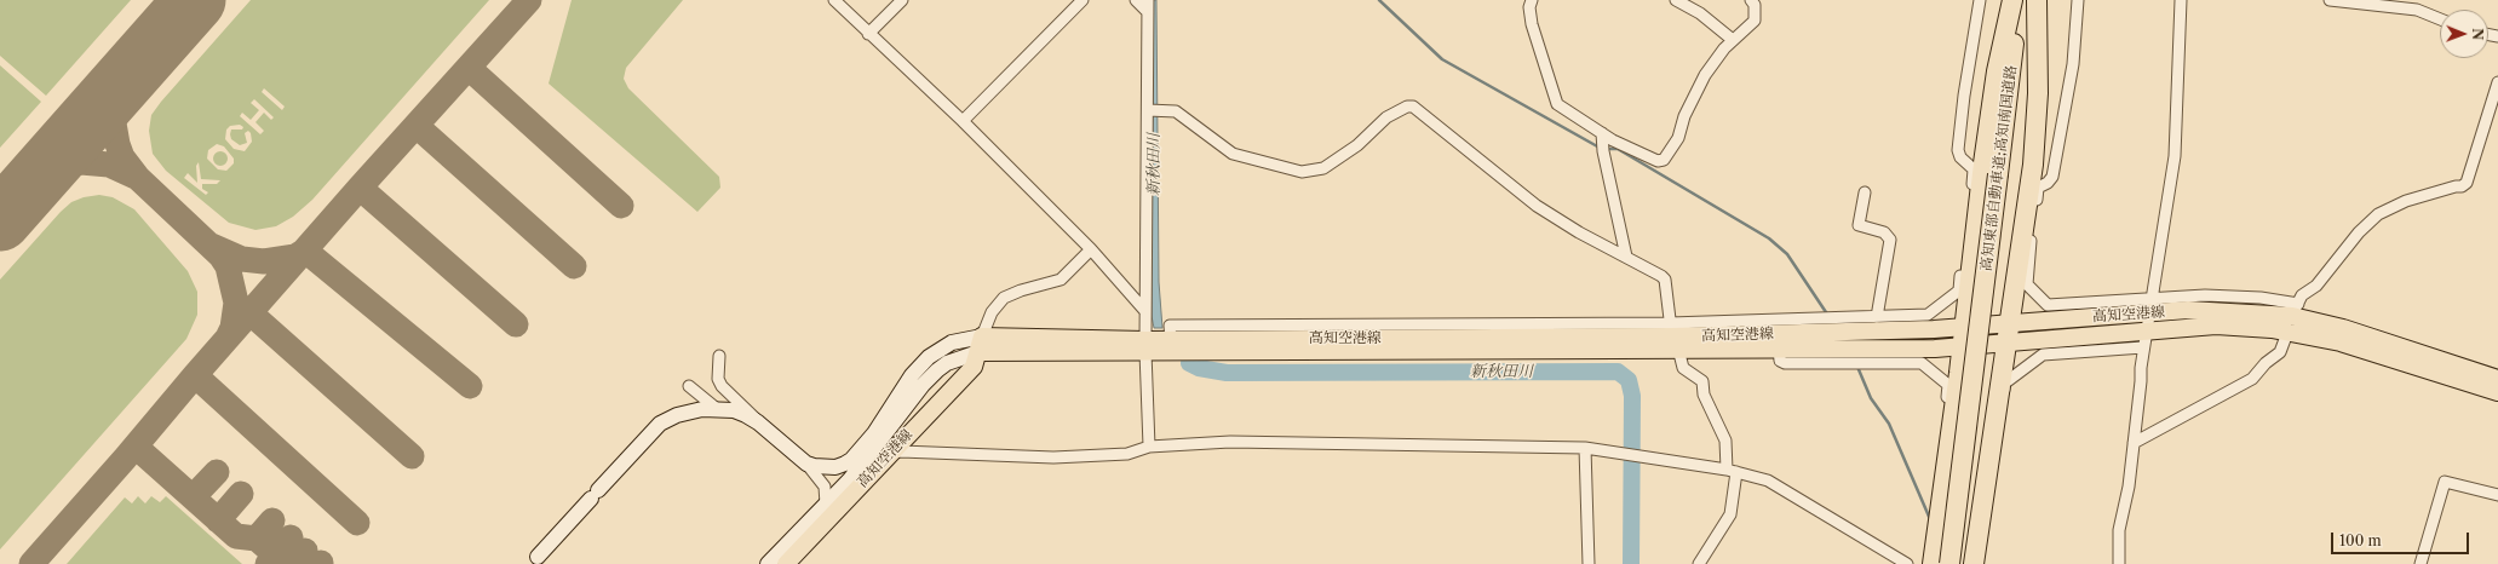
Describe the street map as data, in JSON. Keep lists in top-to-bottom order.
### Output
{
  "streets": {
    "highway": ["高知東部自動車道;高知南国道路"],
    "main road": ["高知空港線"]
  },
  "crossings": [
    ["高知東部自動車道;高知南国道路", "高知空港線"]
  ],
  "water": ["新秋田川"],
  "scale_bar": "100 m",
  "north": "right"
}
